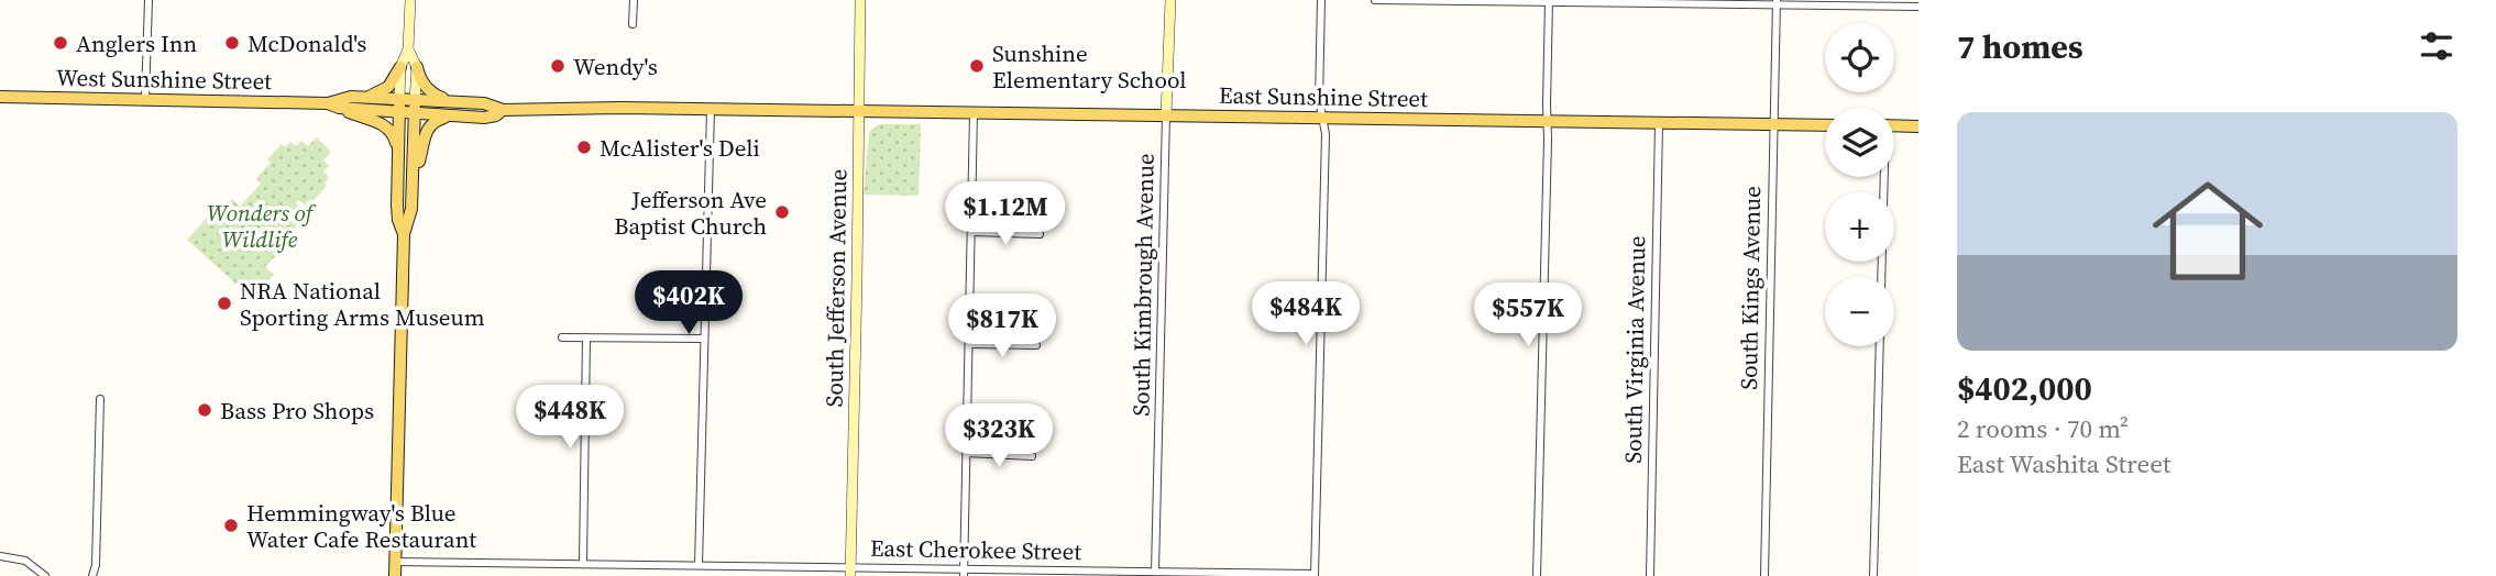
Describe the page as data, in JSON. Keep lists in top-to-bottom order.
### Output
{
  "streets": {
    "main road": ["West Sunshine Street", "East Sunshine Street"],
    "street": [
      "South Kimbrough Avenue",
      "South Jefferson Avenue",
      "South Kings Avenue",
      "South Virginia Avenue",
      "East Cherokee Street"
    ]
  },
  "crossings": [
    ["West Sunshine Street", "East Sunshine Street"],
    ["East Sunshine Street", "South Kimbrough Avenue"],
    ["East Sunshine Street", "South Jefferson Avenue"],
    ["East Sunshine Street", "South Kings Avenue"],
    ["East Sunshine Street", "South Virginia Avenue"],
    ["South Kimbrough Avenue", "East Cherokee Street"],
    ["South Jefferson Avenue", "East Cherokee Street"]
  ],
  "parks": ["Wonders of Wildlife"],
  "places": [
    "Anglers Inn",
    "McDonald's",
    "Wendy's",
    "Sunshine Elementary School",
    "McAlister's Deli",
    "Jefferson Ave Baptist Church",
    "NRA National Sporting Arms Museum",
    "Bass Pro Shops",
    "Hemmingway's Blue Water Cafe Restaurant"
  ],
  "page": {
    "heading": "7 homes",
    "map_buttons": ["+", "−"],
    "list": [
      {
        "name": "$402,000",
        "note": "2 rooms · 70 m² · East Washita Street"
      }
    ],
    "price": [
      "$1.12M",
      "$402K",
      "$484K",
      "$557K",
      "$817K",
      "$448K",
      "$323K"
    ]
  }
}
